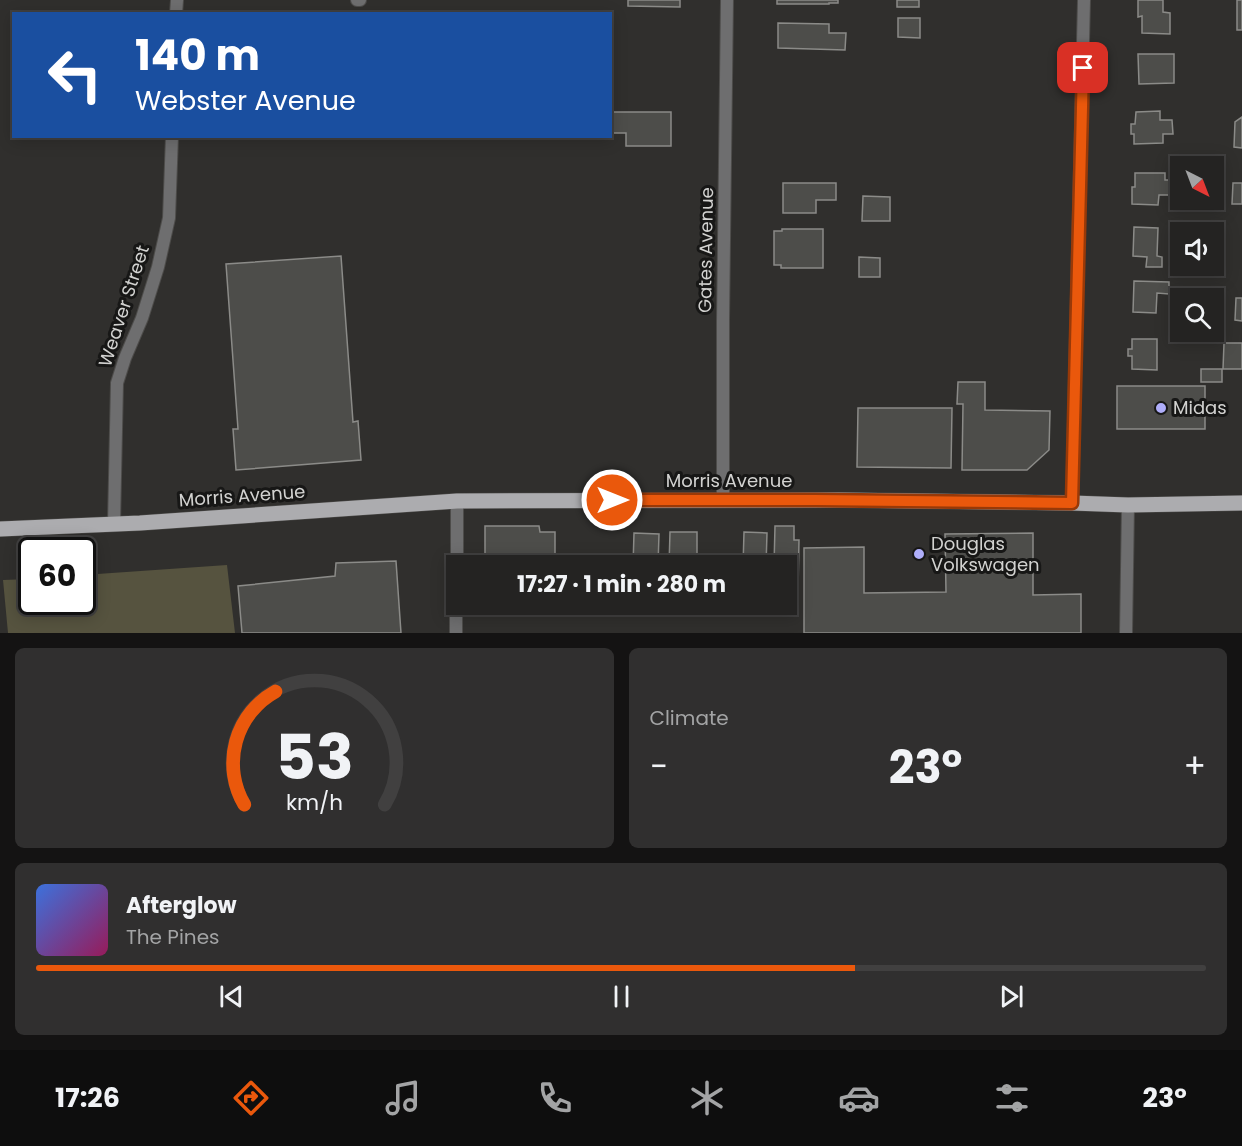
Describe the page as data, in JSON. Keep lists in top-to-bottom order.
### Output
{
  "streets": {
    "main road": ["Morris Avenue"],
    "street": ["Gates Avenue", "Weaver Street"]
  },
  "crossings": [
    ["Gates Avenue", "Morris Avenue"],
    ["Weaver Street", "Morris Avenue"]
  ],
  "places": ["Midas", "Douglas Volkswagen"],
  "north": "bottom right",
  "page": {
    "turn": ["140 m", "Webster Avenue"],
    "limit": "60",
    "trip": "17:27 · 1 min · 280 m",
    "tile": "Climate",
    "heat": ["−", "23°", "+"],
    "song": ["Afterglow", "The Pines"],
    "tabs": ["17:26", "23°"],
    "gauge": ["53", "km/h"]
  }
}
